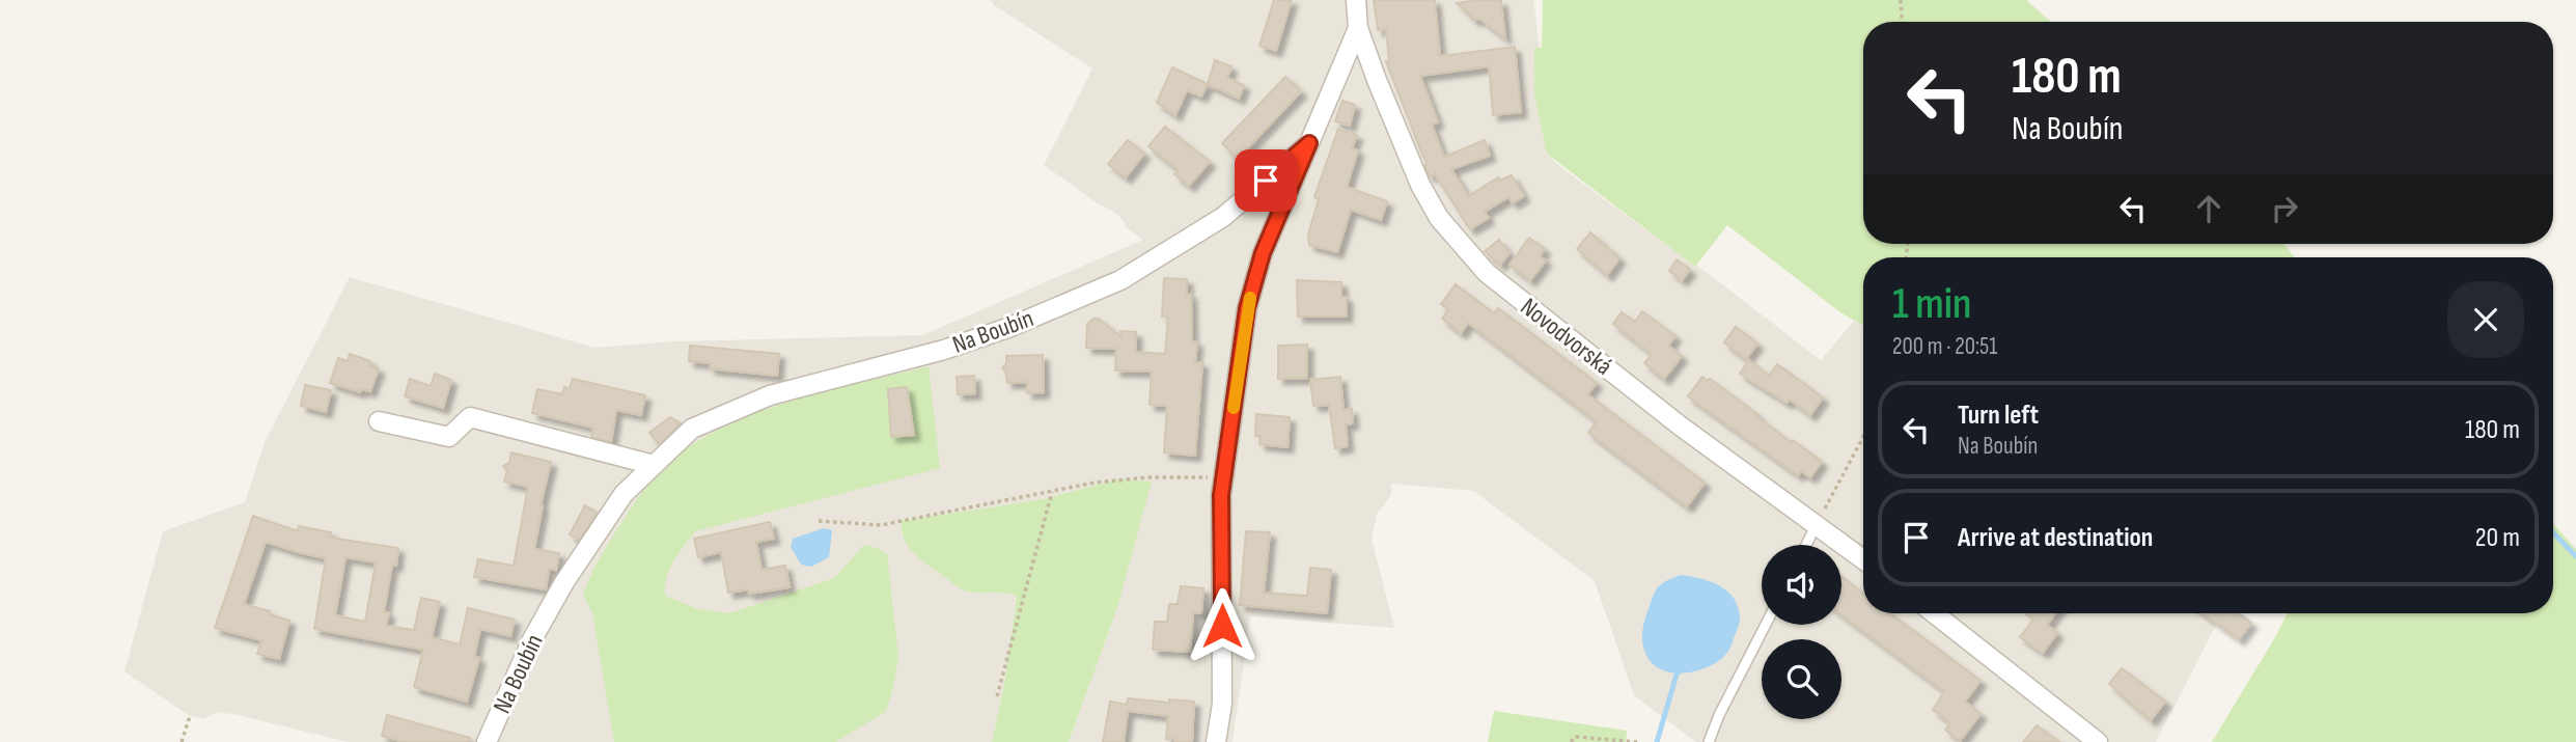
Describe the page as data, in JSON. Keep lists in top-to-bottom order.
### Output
{
  "streets": {
    "street": ["Na Boubín", "Novodvorská"]
  },
  "page": {
    "turn": ["180 m", "Na Boubín"],
    "heading": ["1 min", "200 m · 20:51"],
    "list": [
      {
        "name": "Turn left",
        "note": "Na Boubín",
        "value": "180 m"
      },
      {
        "name": "Arrive at destination",
        "value": "20 m"
      }
    ]
  }
}
